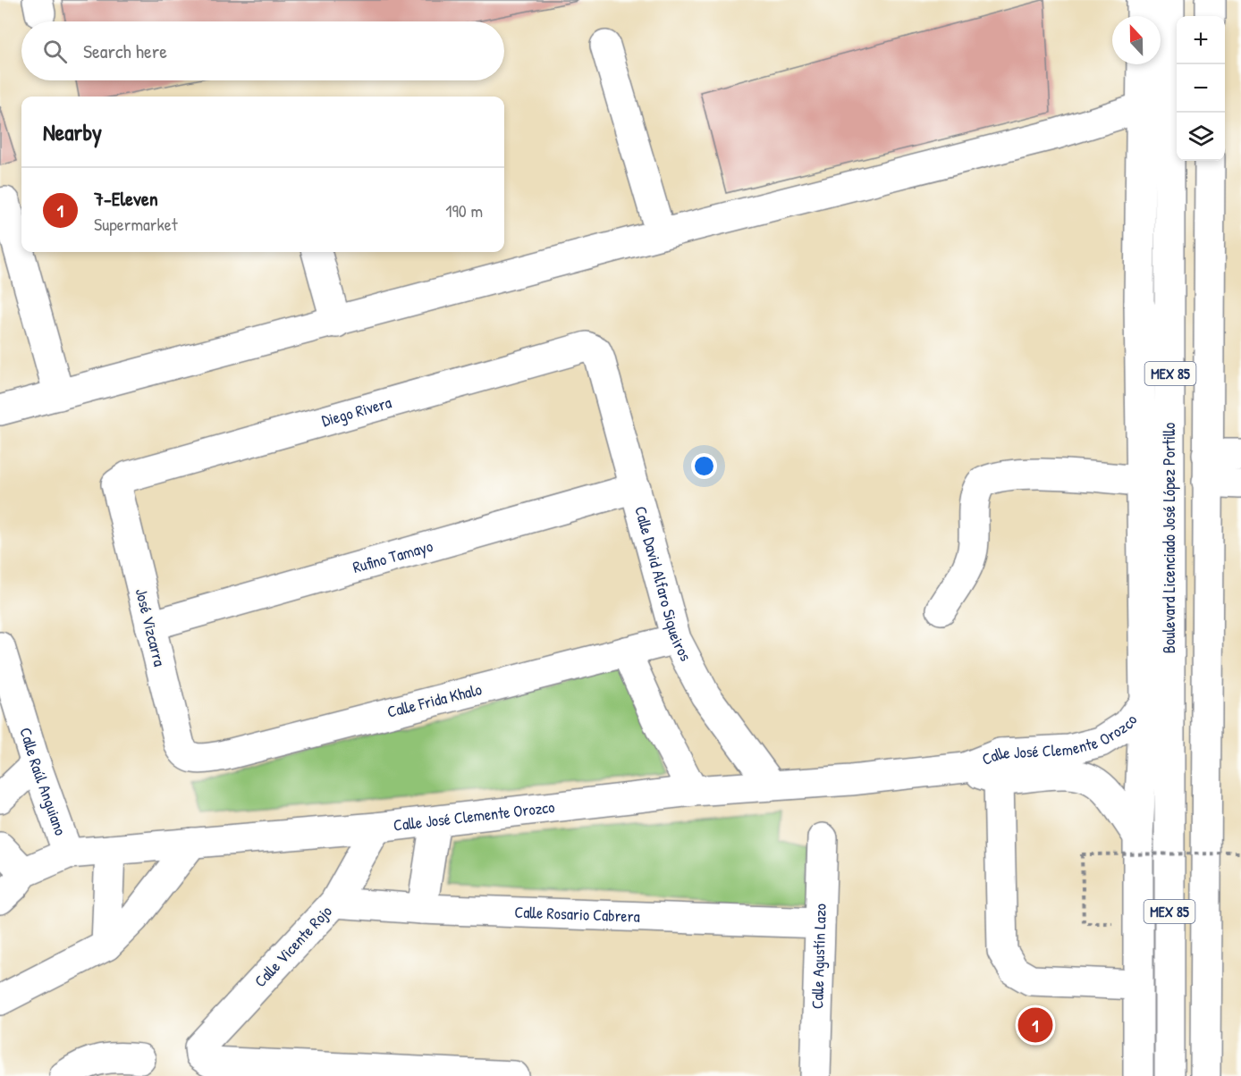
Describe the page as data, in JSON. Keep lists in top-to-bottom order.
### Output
{
  "streets": {
    "main road": [
      "MEX 85",
      "Diego Rivera",
      "Boulevard Licenciado José López Portillo",
      "Rufino Tamayo",
      "Calle David Alfaro Siqueiros",
      "José Vizcarra",
      "Calle Frida Khalo",
      "Calle José Clemente Orozco",
      "Calle Raúl Anguiano",
      "Calle Rosario Cabrera",
      "Calle Vicente Rojo",
      "Calle Agustín Lazo"
    ]
  },
  "crossings": [
    ["Diego Rivera", "Calle David Alfaro Siqueiros"],
    ["Diego Rivera", "José Vizcarra"],
    ["Boulevard Licenciado José López Portillo", "Calle José Clemente Orozco"],
    ["Rufino Tamayo", "Calle David Alfaro Siqueiros"],
    ["Rufino Tamayo", "José Vizcarra"],
    ["Calle David Alfaro Siqueiros", "Calle Frida Khalo"],
    ["Calle David Alfaro Siqueiros", "Calle José Clemente Orozco"],
    ["José Vizcarra", "Calle Frida Khalo"],
    ["Calle José Clemente Orozco", "Calle Raúl Anguiano"],
    ["Calle José Clemente Orozco", "Calle Vicente Rojo"],
    ["Calle Rosario Cabrera", "Calle Vicente Rojo"],
    ["Calle Rosario Cabrera", "Calle Agustín Lazo"]
  ],
  "north": "top",
  "page": {
    "map_buttons": ["+", "−"],
    "search": "Search here",
    "heading": "Nearby",
    "list": [
      {
        "mark": "1",
        "name": "7-Eleven",
        "note": "Supermarket",
        "value": "190 m"
      }
    ],
    "pins": "1"
  }
}
